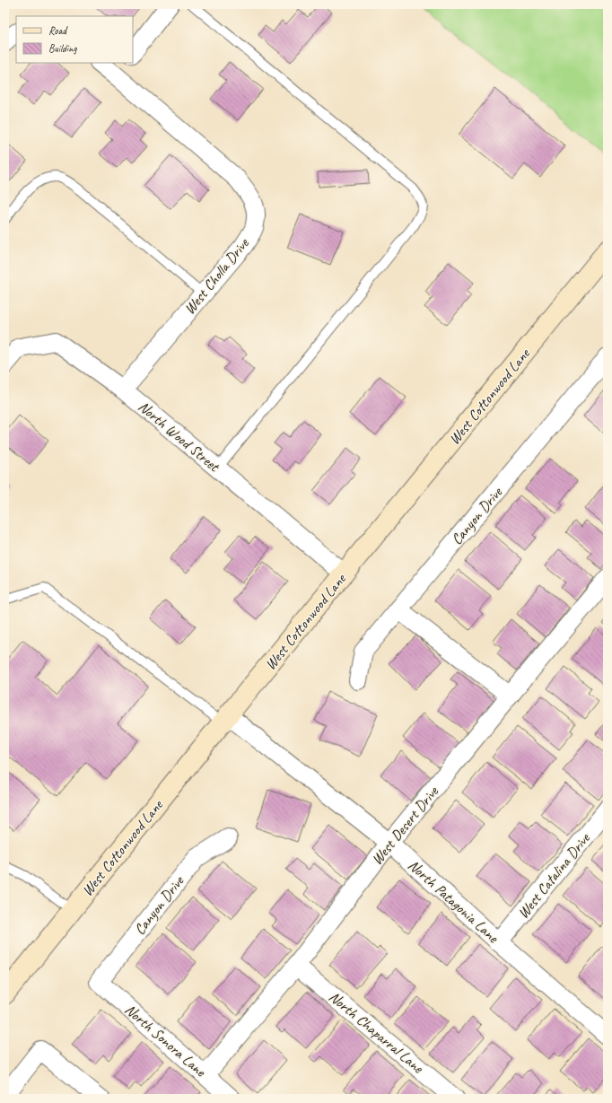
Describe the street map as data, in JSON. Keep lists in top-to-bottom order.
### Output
{
  "streets": {
    "main road": ["West Cottonwood Lane"],
    "street": [
      "West Cholla Drive",
      "North Wood Street",
      "Canyon Drive",
      "West Desert Drive",
      "West Catalina Drive",
      "North Patagonia Lane",
      "North Chaparral Lane",
      "North Sonora Lane"
    ]
  },
  "crossings": [
    ["West Cholla Drive", "North Wood Street"],
    ["West Cottonwood Lane", "North Wood Street"],
    ["West Cottonwood Lane", "North Patagonia Lane"],
    ["Canyon Drive", "North Sonora Lane"],
    ["West Desert Drive", "North Patagonia Lane"],
    ["West Desert Drive", "North Chaparral Lane"],
    ["West Desert Drive", "North Sonora Lane"],
    ["West Catalina Drive", "North Patagonia Lane"]
  ],
  "legend": ["Road", "Building"]
}
